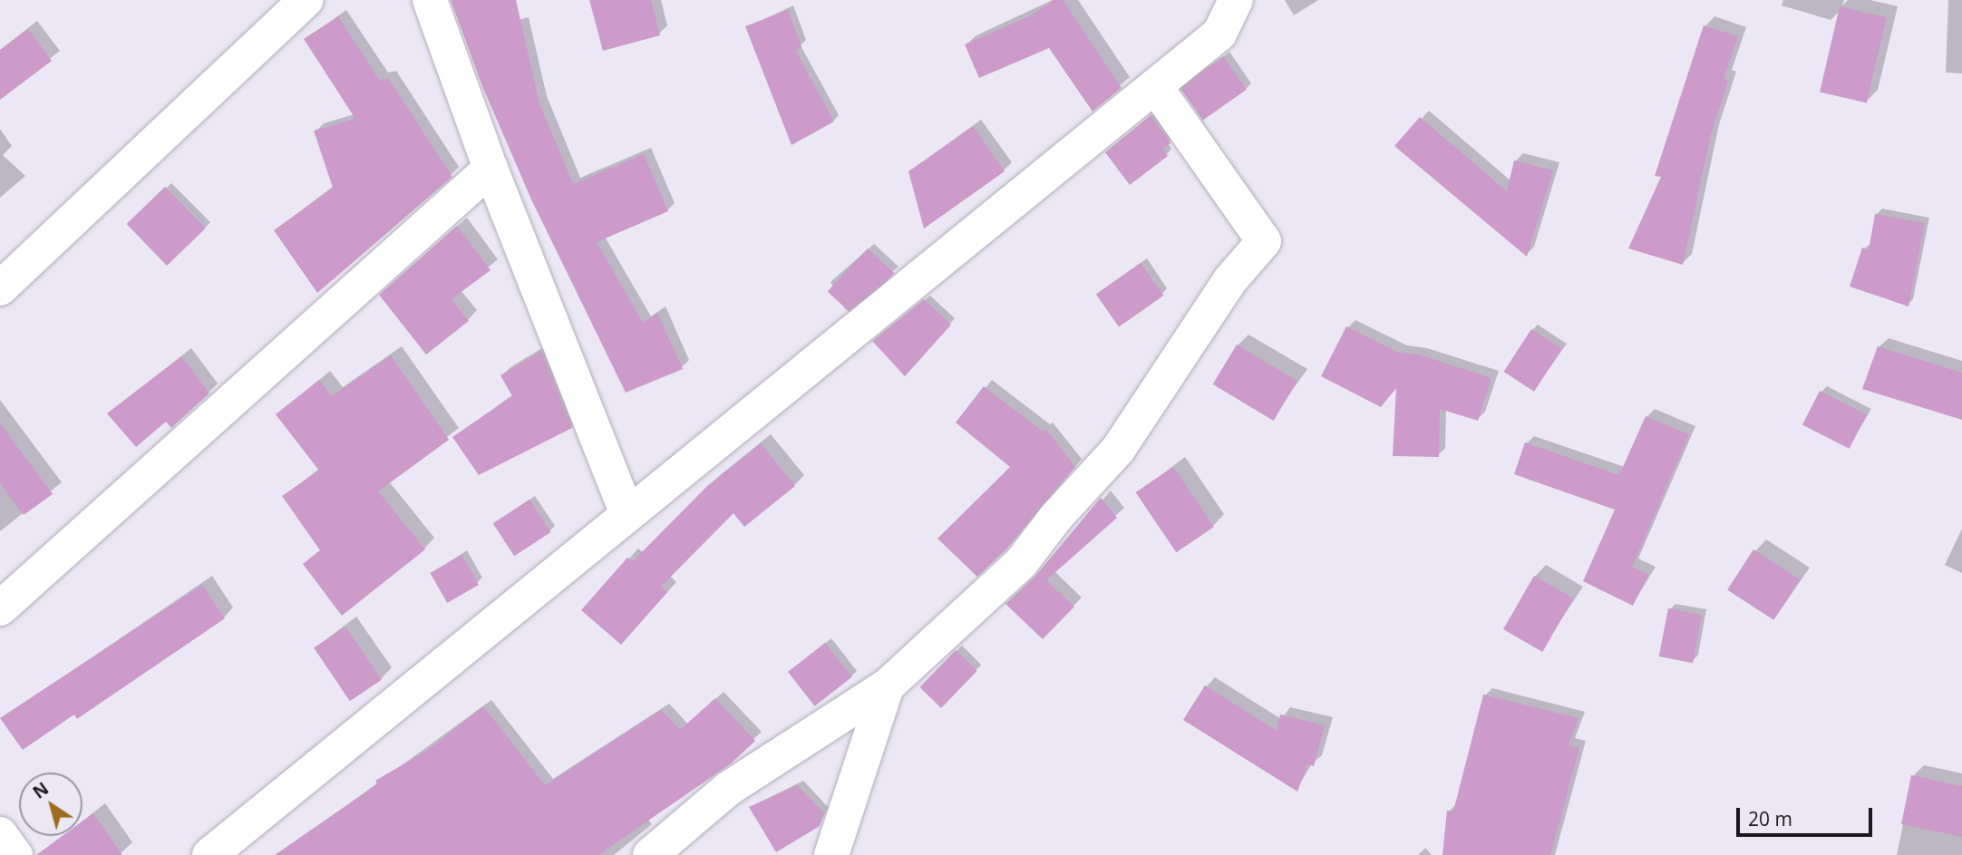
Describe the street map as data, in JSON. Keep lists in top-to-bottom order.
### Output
{
  "scale_bar": "20 m",
  "north": "top left"
}
